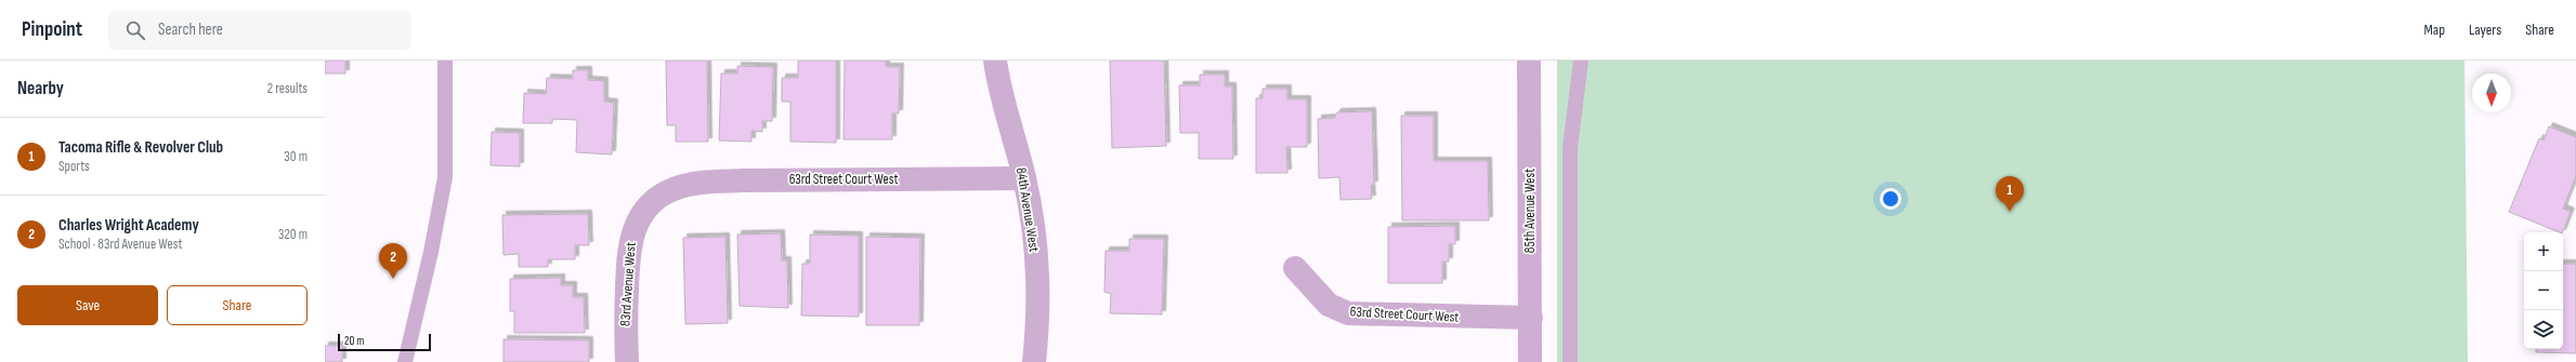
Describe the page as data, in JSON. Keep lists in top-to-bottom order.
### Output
{
  "streets": {
    "street": [
      "63rd Street Court West",
      "84th Avenue West",
      "85th Avenue West",
      "83rd Avenue West"
    ]
  },
  "crossings": [
    ["63rd Street Court West", "84th Avenue West"],
    ["63rd Street Court West", "85th Avenue West"],
    ["63rd Street Court West", "83rd Avenue West"]
  ],
  "scale_bar": "20 m",
  "north": "bottom",
  "page": {
    "header": "Pinpoint",
    "search": "Search here",
    "nav": ["Map", "Layers", "Share"],
    "heading": ["Nearby", "2 results"],
    "list": [
      {
        "mark": "1",
        "name": "Tacoma Rifle & Revolver Club",
        "note": "Sports",
        "value": "30 m"
      },
      {
        "mark": "2",
        "name": "Charles Wright Academy",
        "note": "School · 83rd Avenue West",
        "value": "320 m"
      }
    ],
    "pins": ["1", "2"],
    "map_buttons": ["+", "−"],
    "buttons": ["Save", "Share"],
    "scale": "20 m"
  }
}
